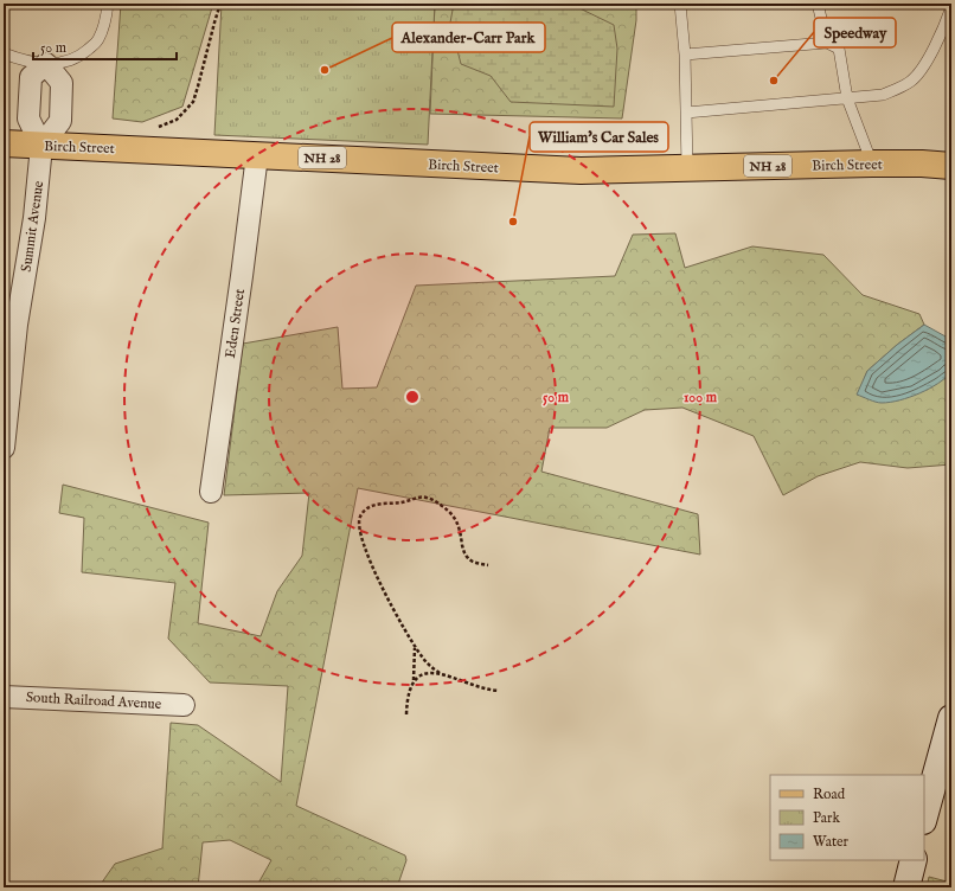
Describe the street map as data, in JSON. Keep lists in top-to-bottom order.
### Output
{
  "streets": {
    "main road": ["Birch Street", "NH 28"],
    "street": ["Summit Avenue", "Eden Street", "South Railroad Avenue"]
  },
  "crossings": [
    ["Birch Street", "NH 28"],
    ["Birch Street", "Summit Avenue"],
    ["Birch Street", "Eden Street"]
  ],
  "places": ["Alexander-Carr Park", "Speedway", "William's Car Sales"],
  "legend": ["Road", "Park", "Water"],
  "scale_bar": "50 m",
  "rings": ["50 m", "100 m"]
}
